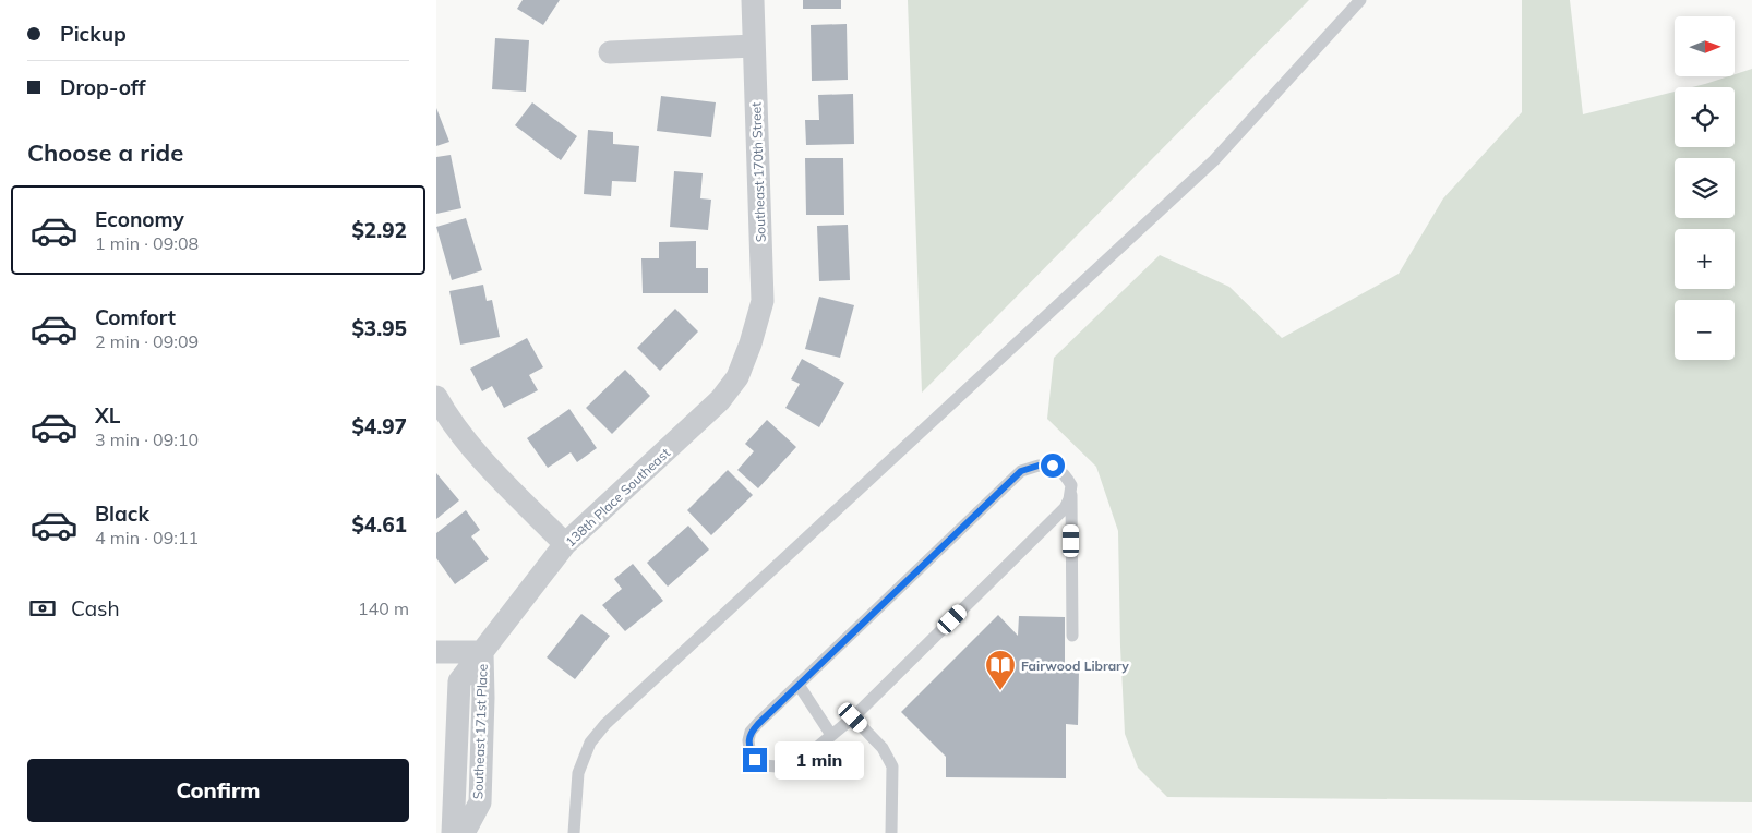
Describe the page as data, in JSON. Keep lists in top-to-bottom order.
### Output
{
  "streets": {
    "street": ["Southeast 170th Street", "138th Place Southeast", "Southeast 171st Place"]
  },
  "crossings": [
    ["Southeast 170th Street", "138th Place Southeast"],
    ["138th Place Southeast", "Southeast 171st Place"]
  ],
  "places": {
    "library": ["Fairwood Library"]
  },
  "north": "right",
  "page": {
    "banner": ["Pickup", "Drop-off"],
    "map_buttons": ["+", "−"],
    "heading": "Choose a ride",
    "list": [
      {
        "name": "Economy",
        "note": "1 min · 09:08",
        "value": "$2.92"
      },
      {
        "name": "Comfort",
        "note": "2 min · 09:09",
        "value": "$3.95"
      },
      {
        "name": "XL",
        "note": "3 min · 09:10",
        "value": "$4.97"
      },
      {
        "name": "Black",
        "note": "4 min · 09:11",
        "value": "$4.61"
      }
    ],
    "pay": ["Cash", "140 m"],
    "bubble": "1 min",
    "buttons": "Confirm"
  }
}
